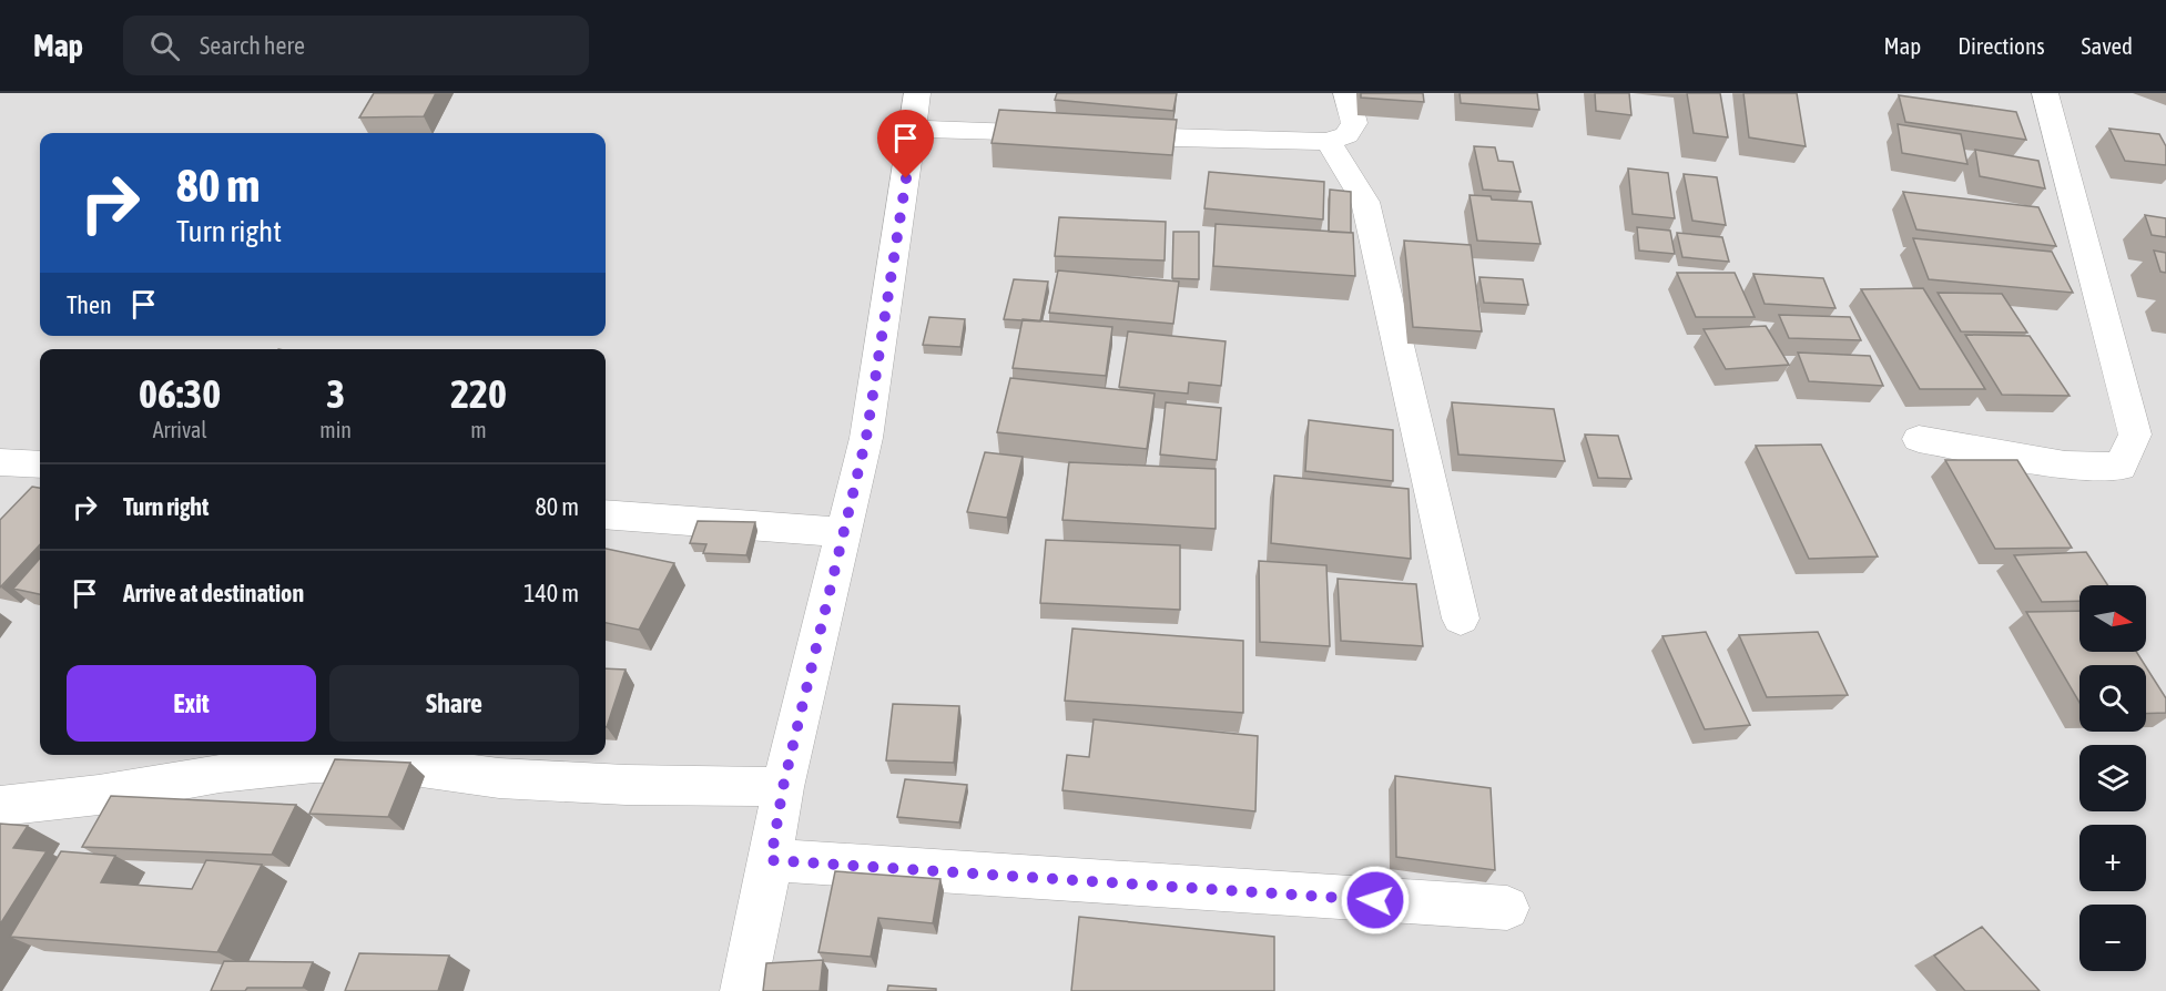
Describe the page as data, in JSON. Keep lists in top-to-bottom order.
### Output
{
  "north": "right",
  "page": {
    "header": "Map",
    "search": "Search here",
    "nav": ["Map", "Directions", "Saved"],
    "turn": ["80 m", "Turn right"],
    "then": "Then",
    "eta": [
      "06:30",
      "Arrival",
      "3",
      "min",
      "220",
      "m"
    ],
    "list": [
      {
        "name": "Turn right",
        "value": "80 m"
      },
      {
        "name": "Arrive at destination",
        "value": "140 m"
      }
    ],
    "map_buttons": ["+", "−"],
    "buttons": ["Exit", "Share"]
  }
}
